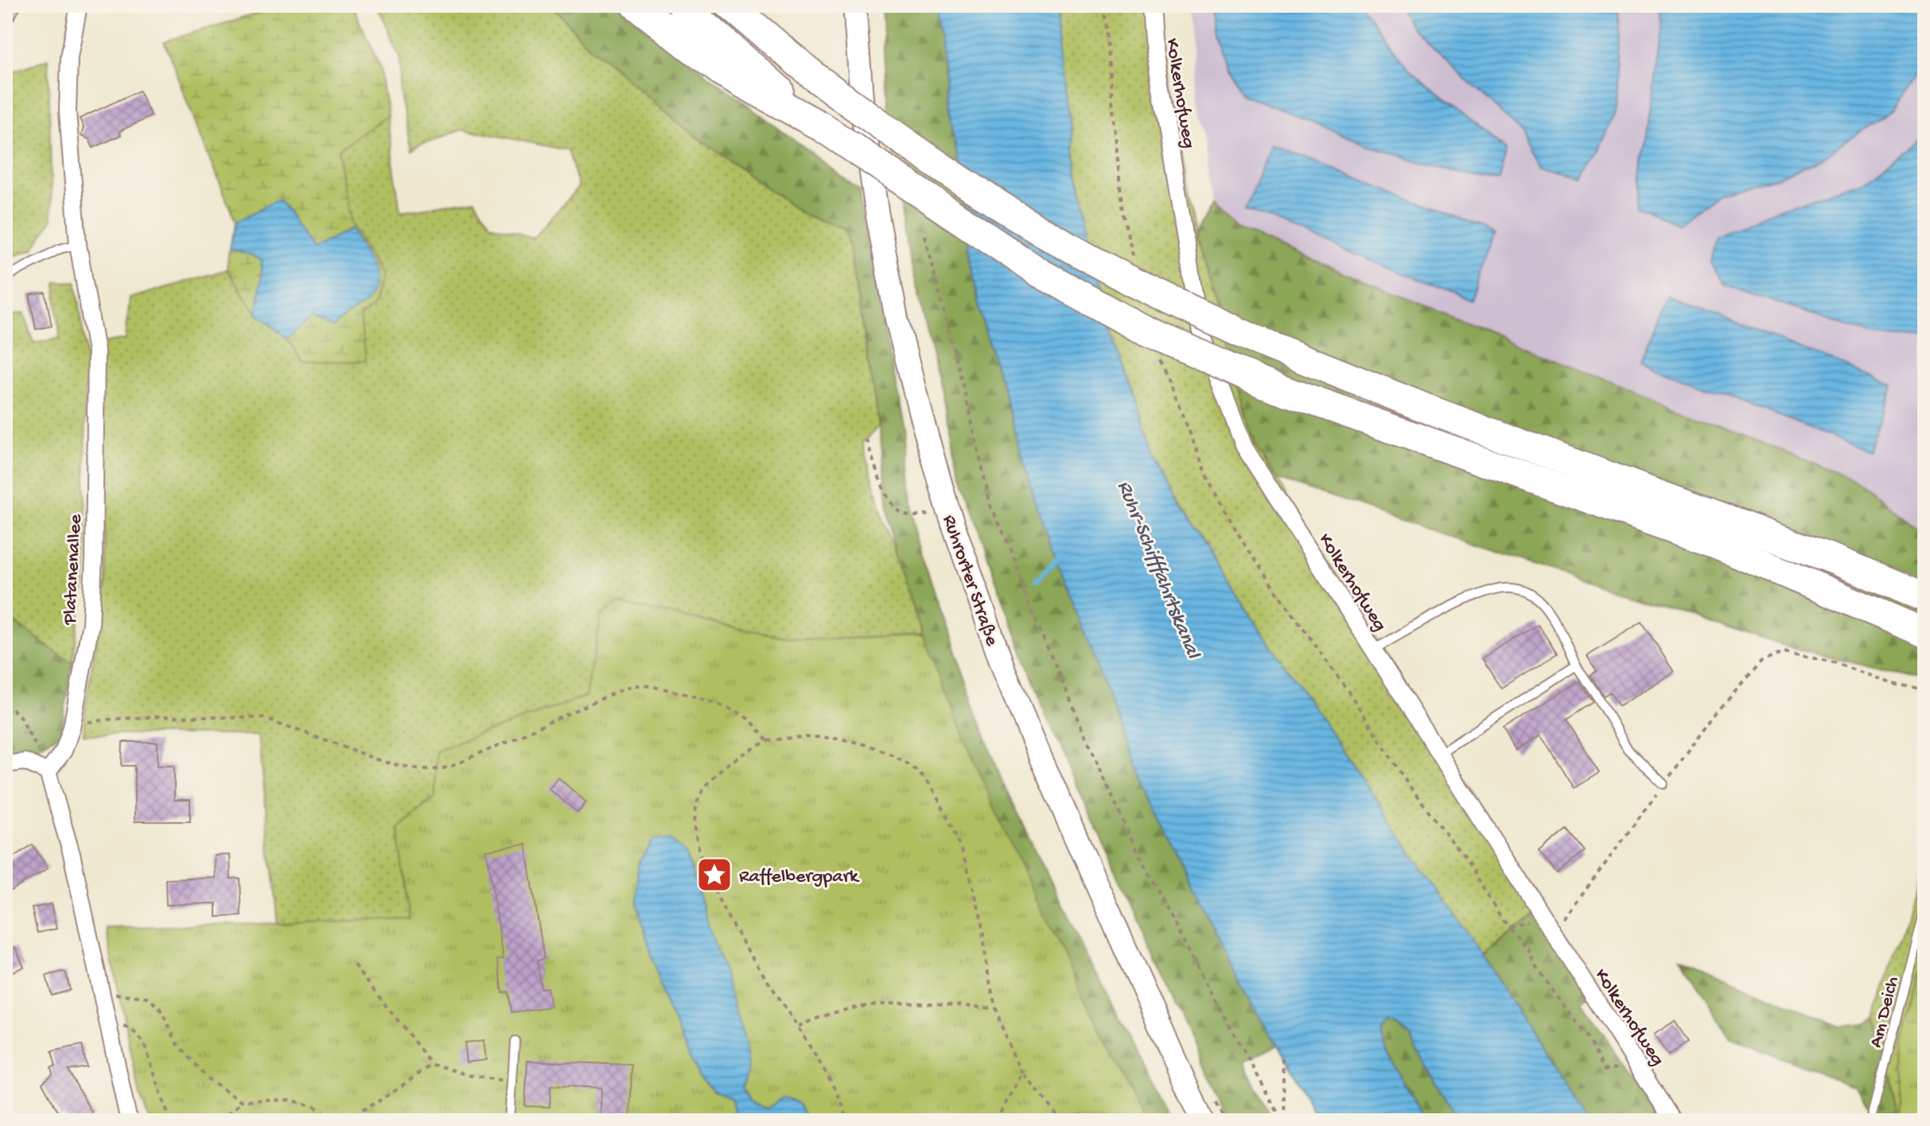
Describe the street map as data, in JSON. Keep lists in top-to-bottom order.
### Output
{
  "streets": {
    "main road": ["Ruhrorter Straße"],
    "street": ["Kolkerhofweg", "Platanenallee"],
    "lane": ["Am Deich"]
  },
  "water": ["Ruhr-Schifffahrtskanal"],
  "places": {
    "place": ["Raffelbergpark"]
  }
}
